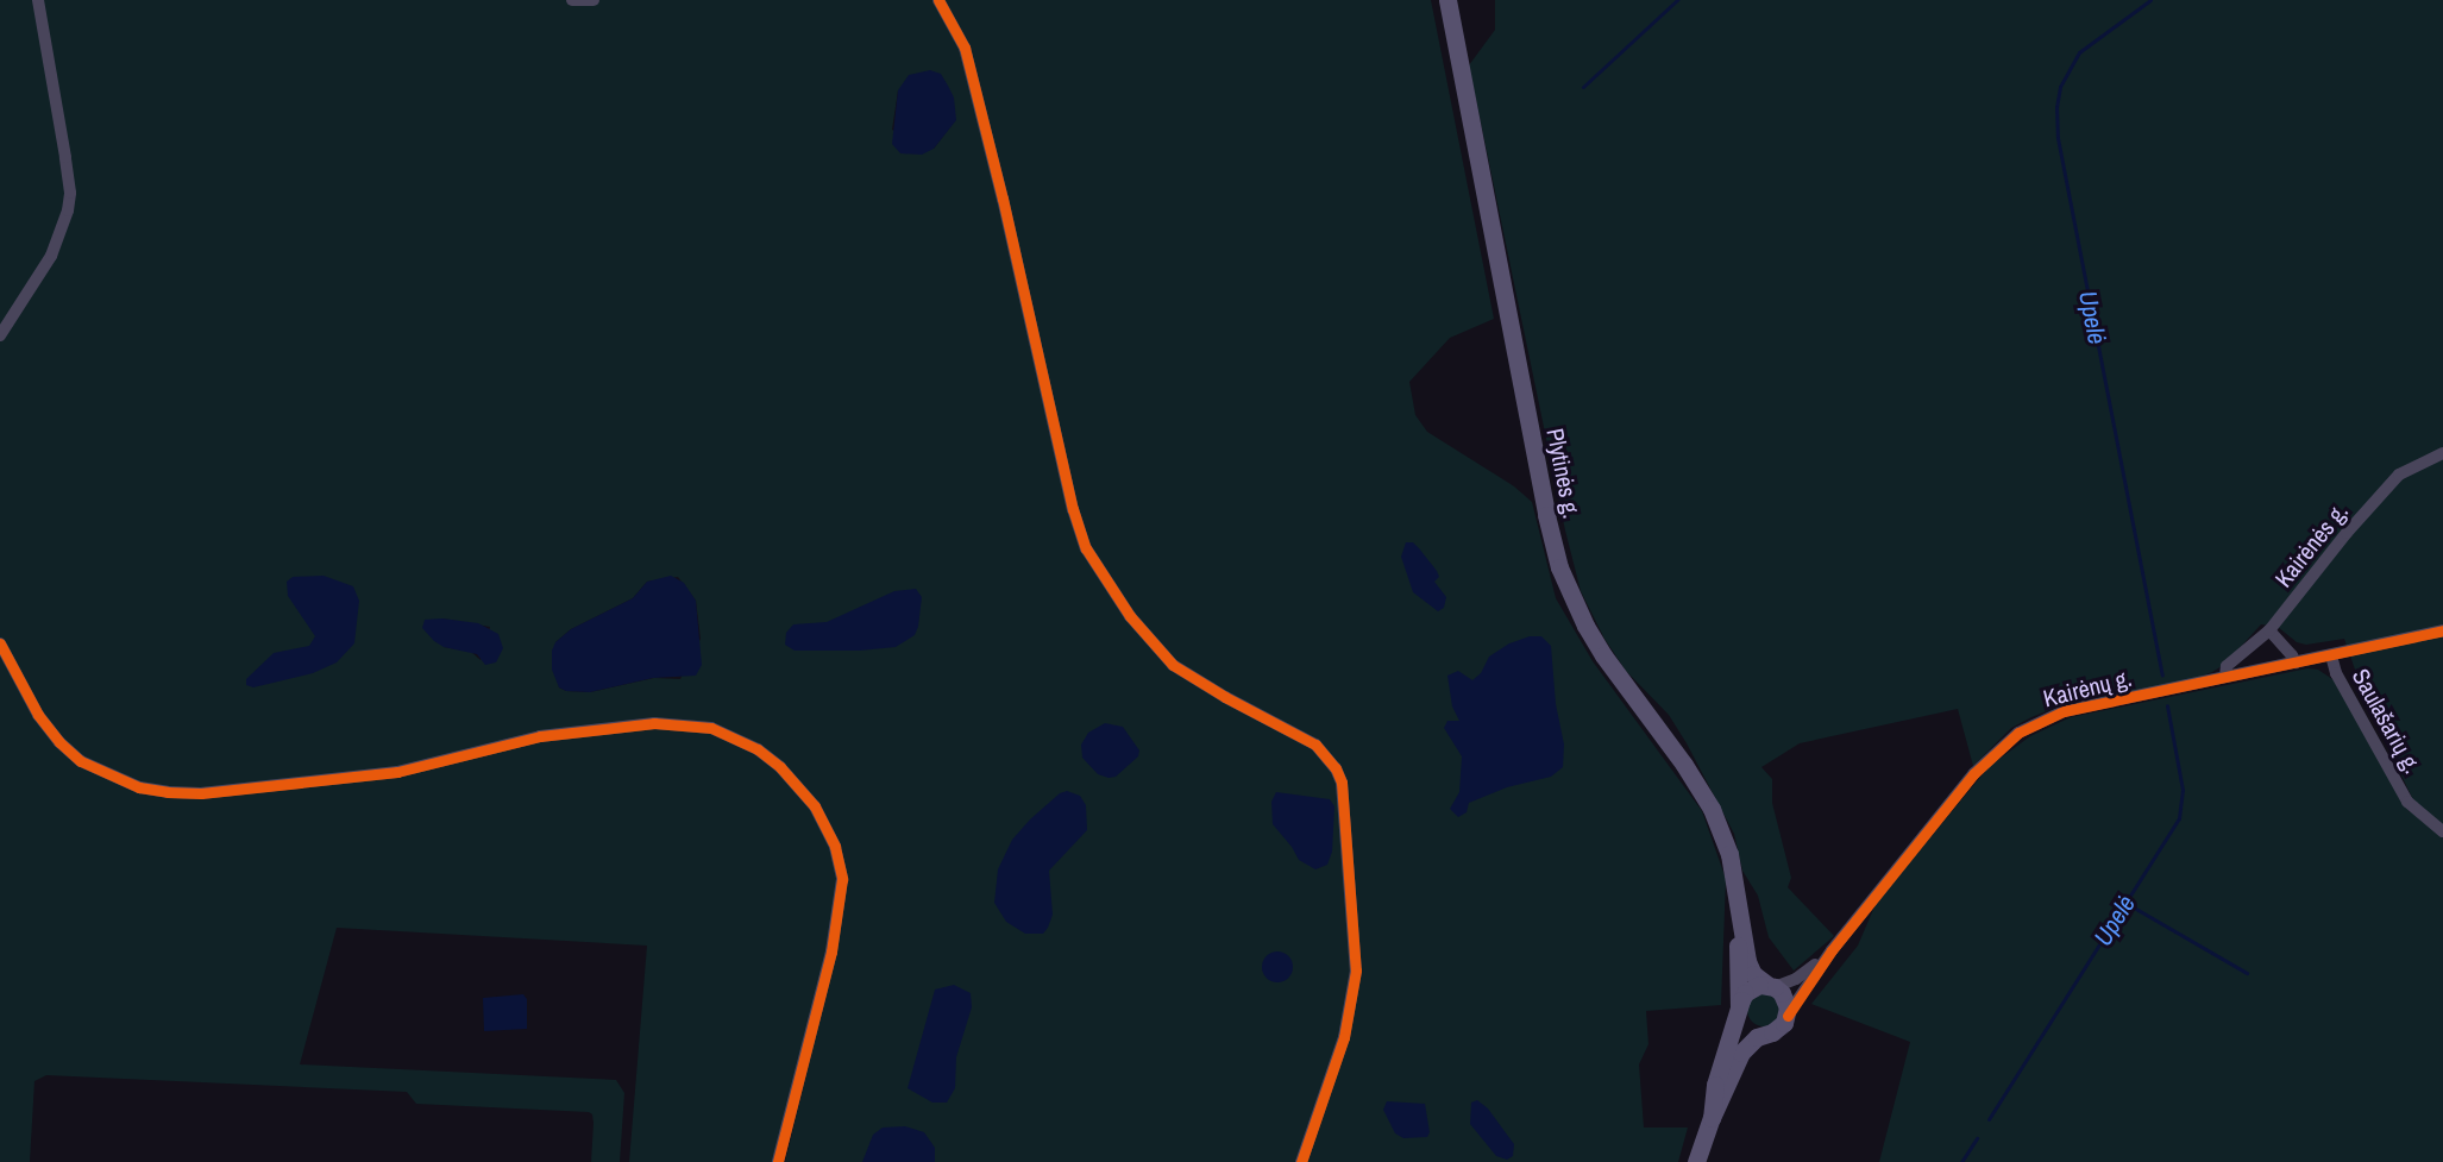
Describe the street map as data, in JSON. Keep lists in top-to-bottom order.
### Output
{
  "streets": {
    "main road": ["Plytinės g."],
    "street": ["Kairėnės g.", "Kairėnų g.", "Saulašarių g."]
  },
  "crossings": [
    ["Plytinės g.", "Kairėnų g."],
    ["Kairėnės g.", "Kairėnų g."],
    ["Kairėnų g.", "Saulašarių g."]
  ],
  "water": ["Upelė"]
}
